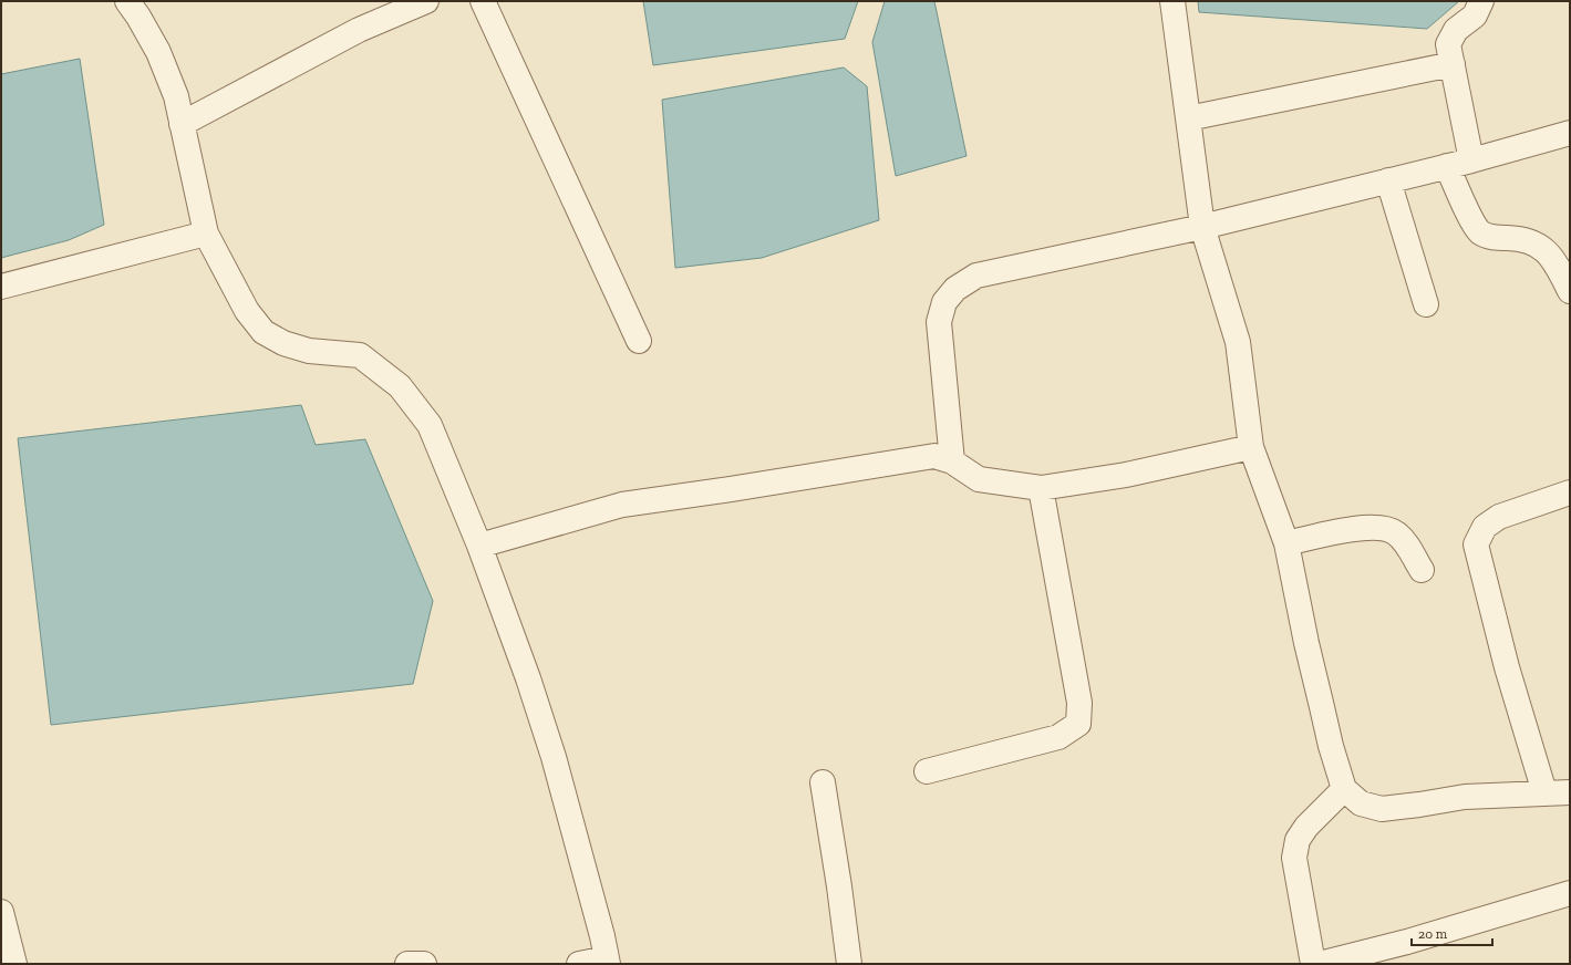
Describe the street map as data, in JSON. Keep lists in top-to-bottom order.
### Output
{
  "scale_bar": "20 m"
}
